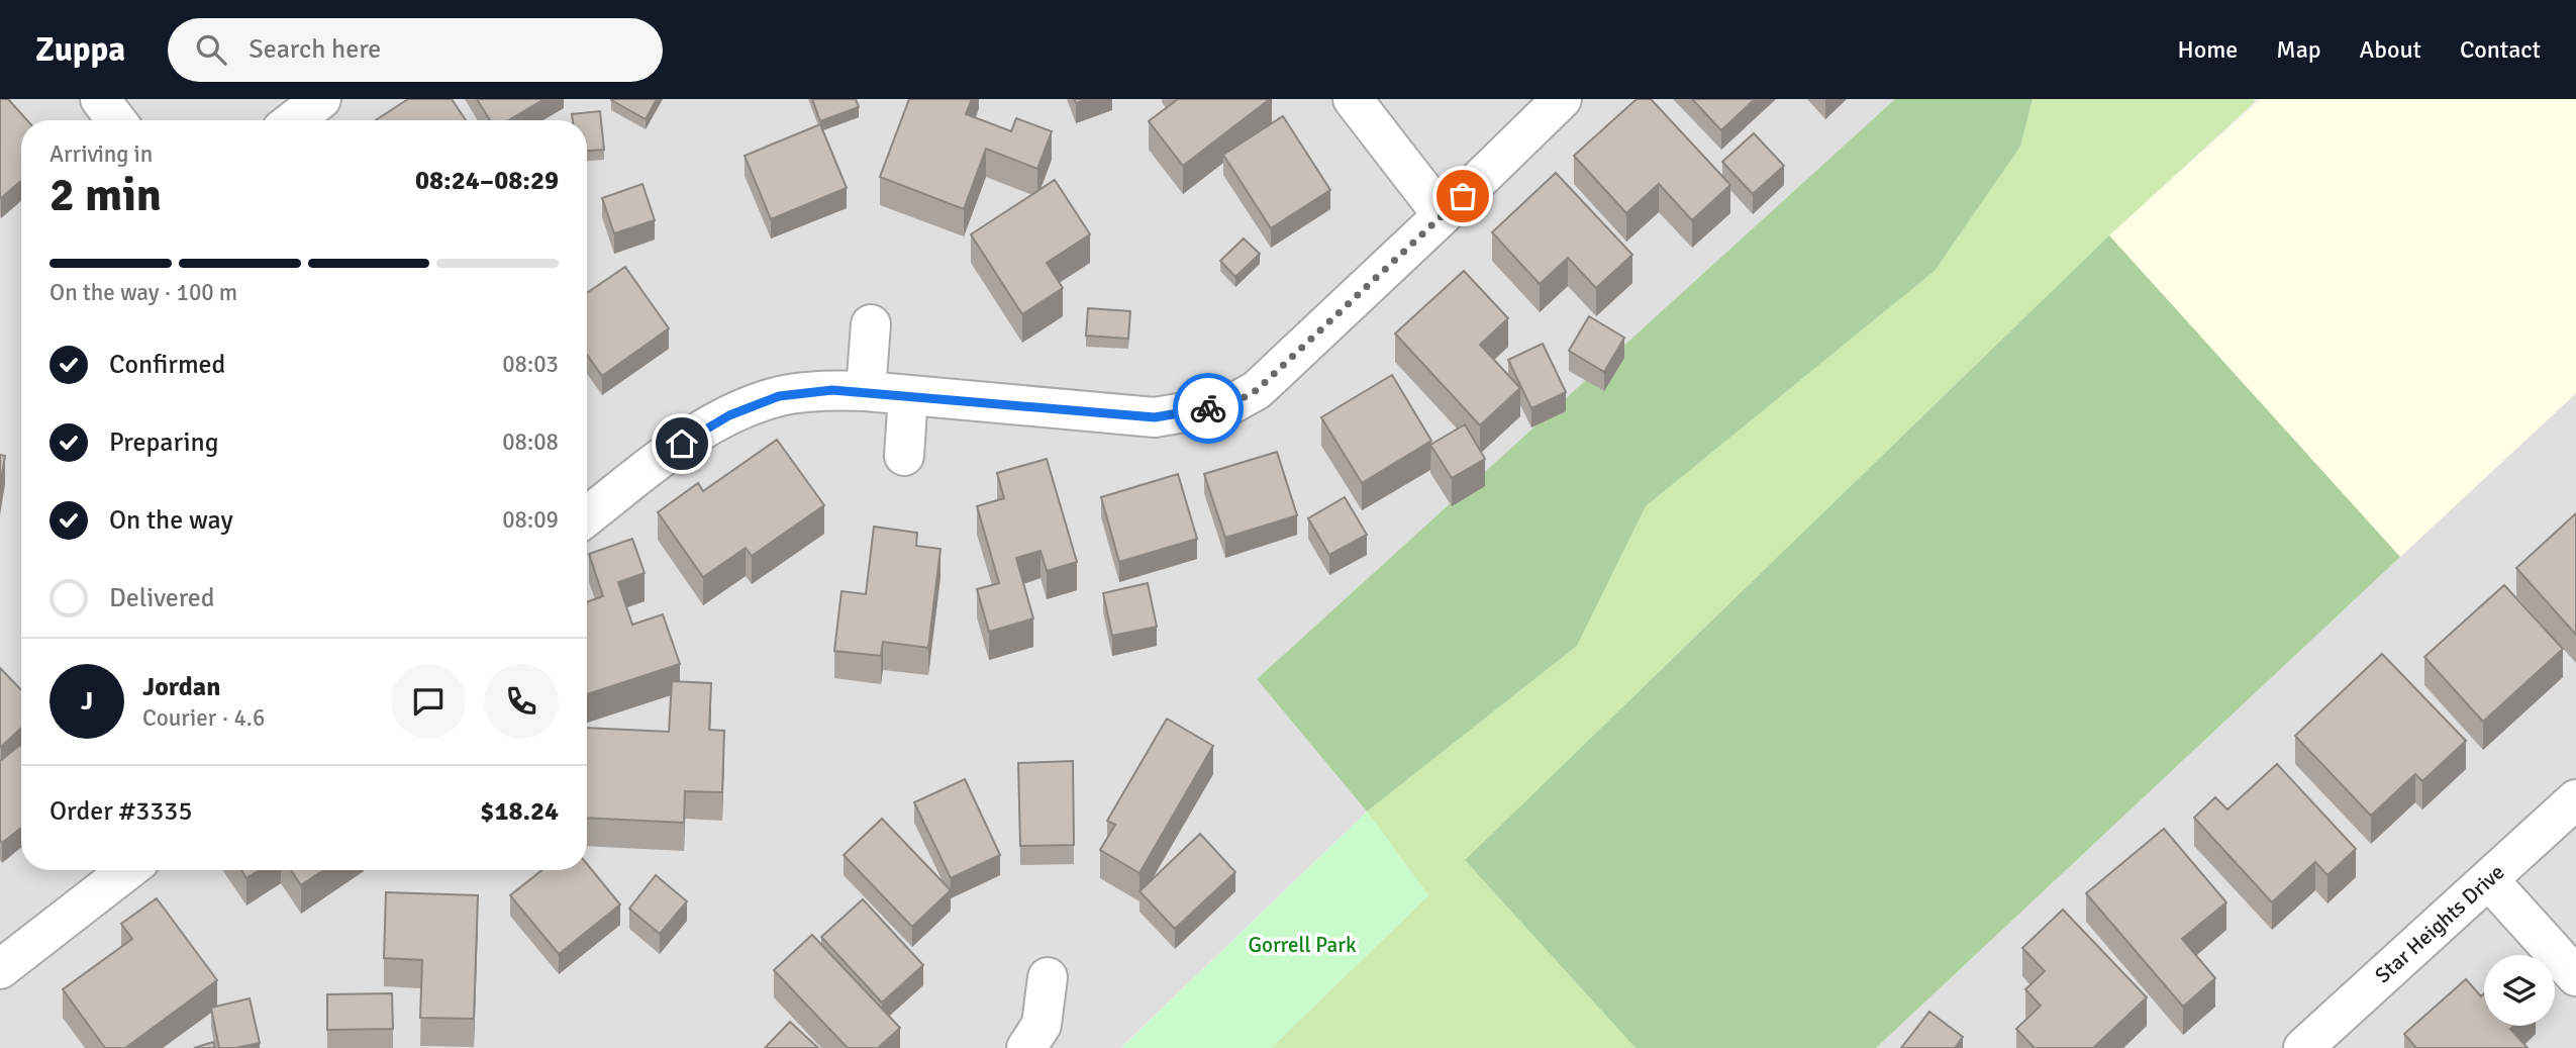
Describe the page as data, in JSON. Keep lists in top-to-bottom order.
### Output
{
  "streets": {
    "street": ["Star Heights Drive"]
  },
  "parks": ["Gorrell Park"],
  "page": {
    "header": "Zuppa",
    "search": "Search here",
    "nav": [
      "Home",
      "Map",
      "About",
      "Contact"
    ],
    "heading": ["2 min", "Arriving in", "08:24–08:29"],
    "panel": [
      "Jordan",
      "Courier · 4.6",
      "Order #3335",
      "$18.24"
    ],
    "bar": "On the way · 100 m",
    "list": [
      ["Confirmed", "08:03"],
      ["Preparing", "08:08"],
      ["On the way", "08:09"],
      "Delivered"
    ],
    "round": "J"
  }
}
